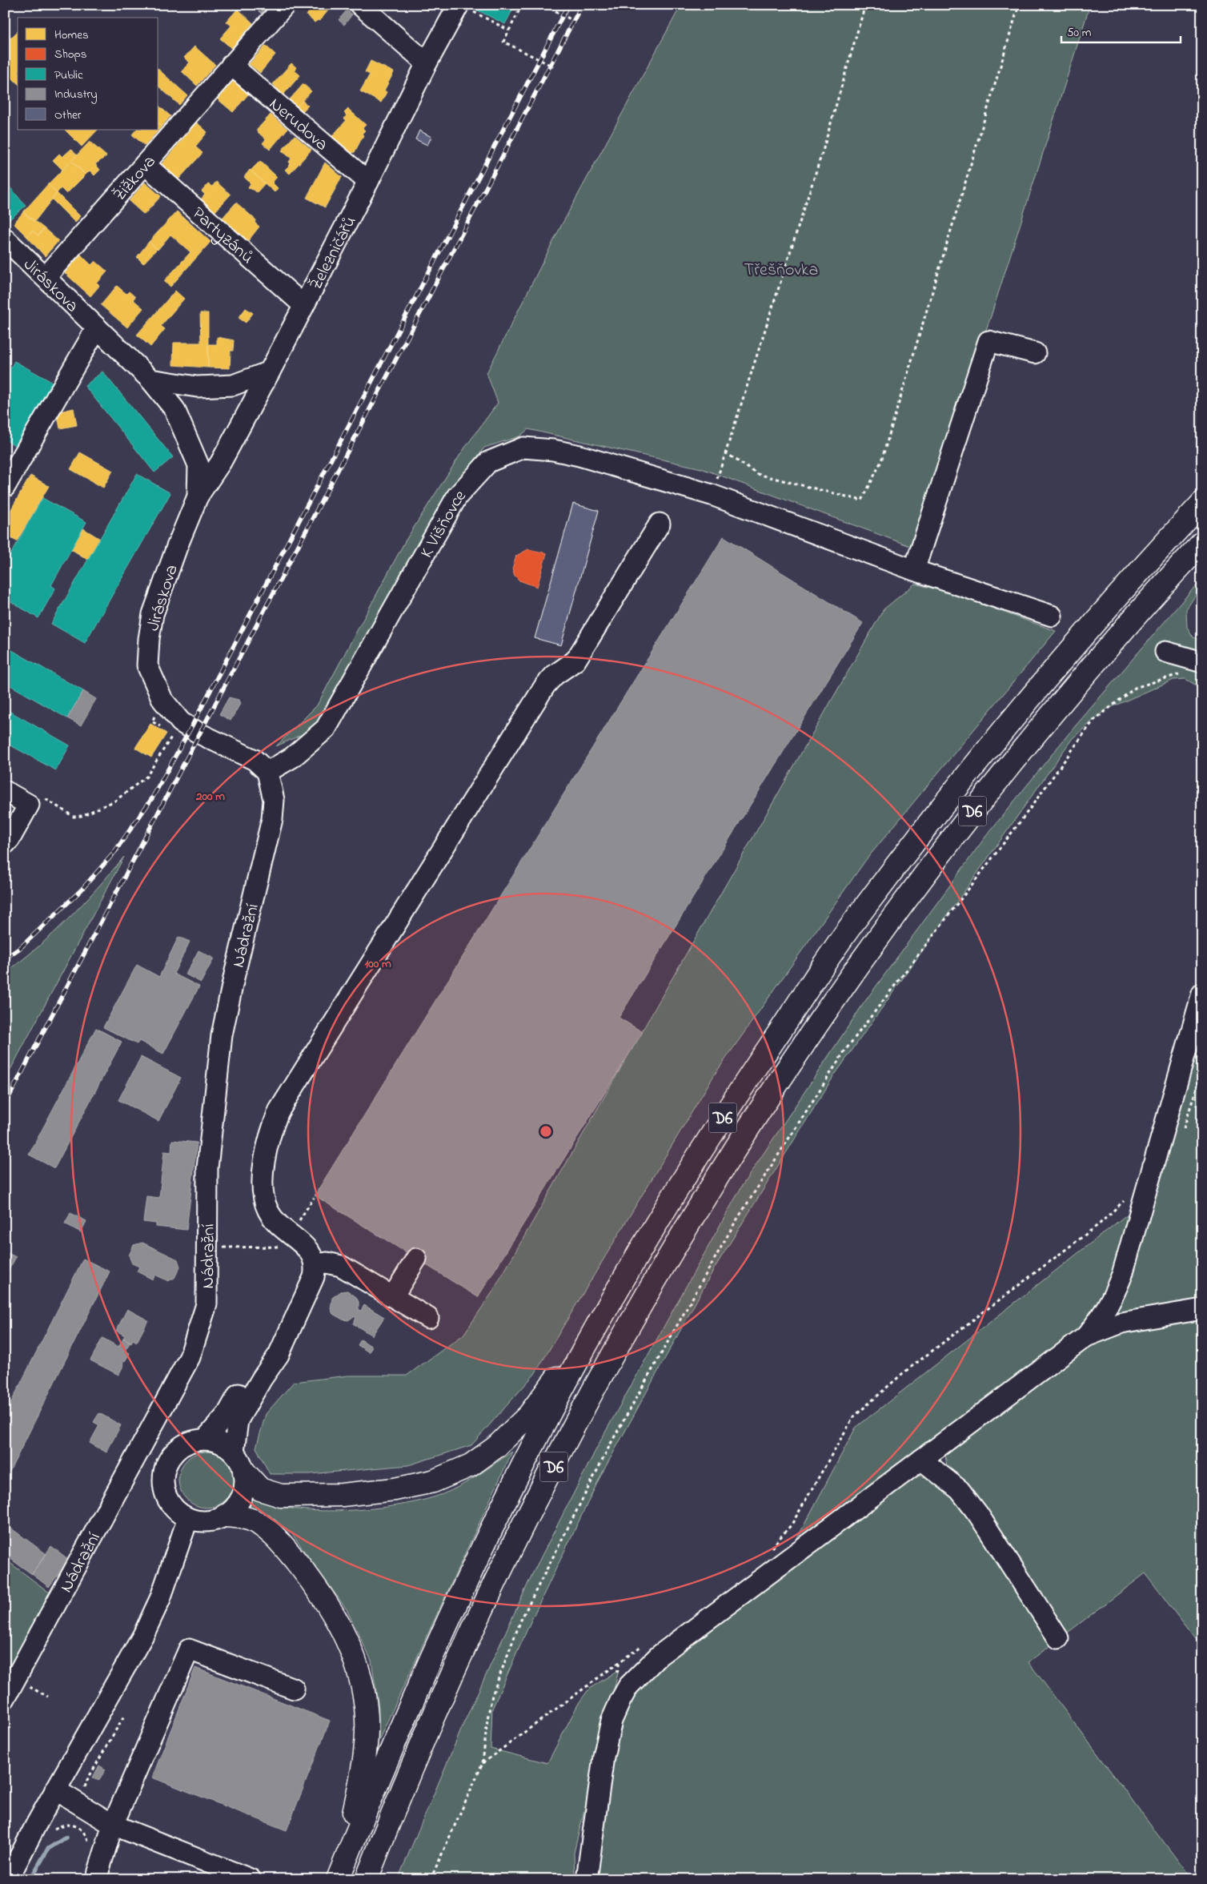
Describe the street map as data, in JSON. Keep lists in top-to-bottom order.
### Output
{
  "streets": {
    "highway": ["D6"],
    "street": [
      "Nerudova",
      "Žižkova",
      "Partyzánů",
      "Železničářů",
      "Jiráskova",
      "K Višňovce",
      "Nádražní"
    ]
  },
  "crossings": [
    ["Nerudova", "Žižkova"],
    ["Nerudova", "Železničářů"],
    ["Žižkova", "Partyzánů"],
    ["Žižkova", "Jiráskova"],
    ["Partyzánů", "Železničářů"],
    ["Železničářů", "Jiráskova"],
    ["Jiráskova", "K Višňovce"],
    ["Jiráskova", "Nádražní"],
    ["K Višňovce", "Nádražní"]
  ],
  "parks": ["Třešňovka"],
  "legend": [
    "Homes",
    "Shops",
    "Public",
    "Industry",
    "Other"
  ],
  "scale_bar": "50 m",
  "rings": ["200 m", "100 m"]
}
